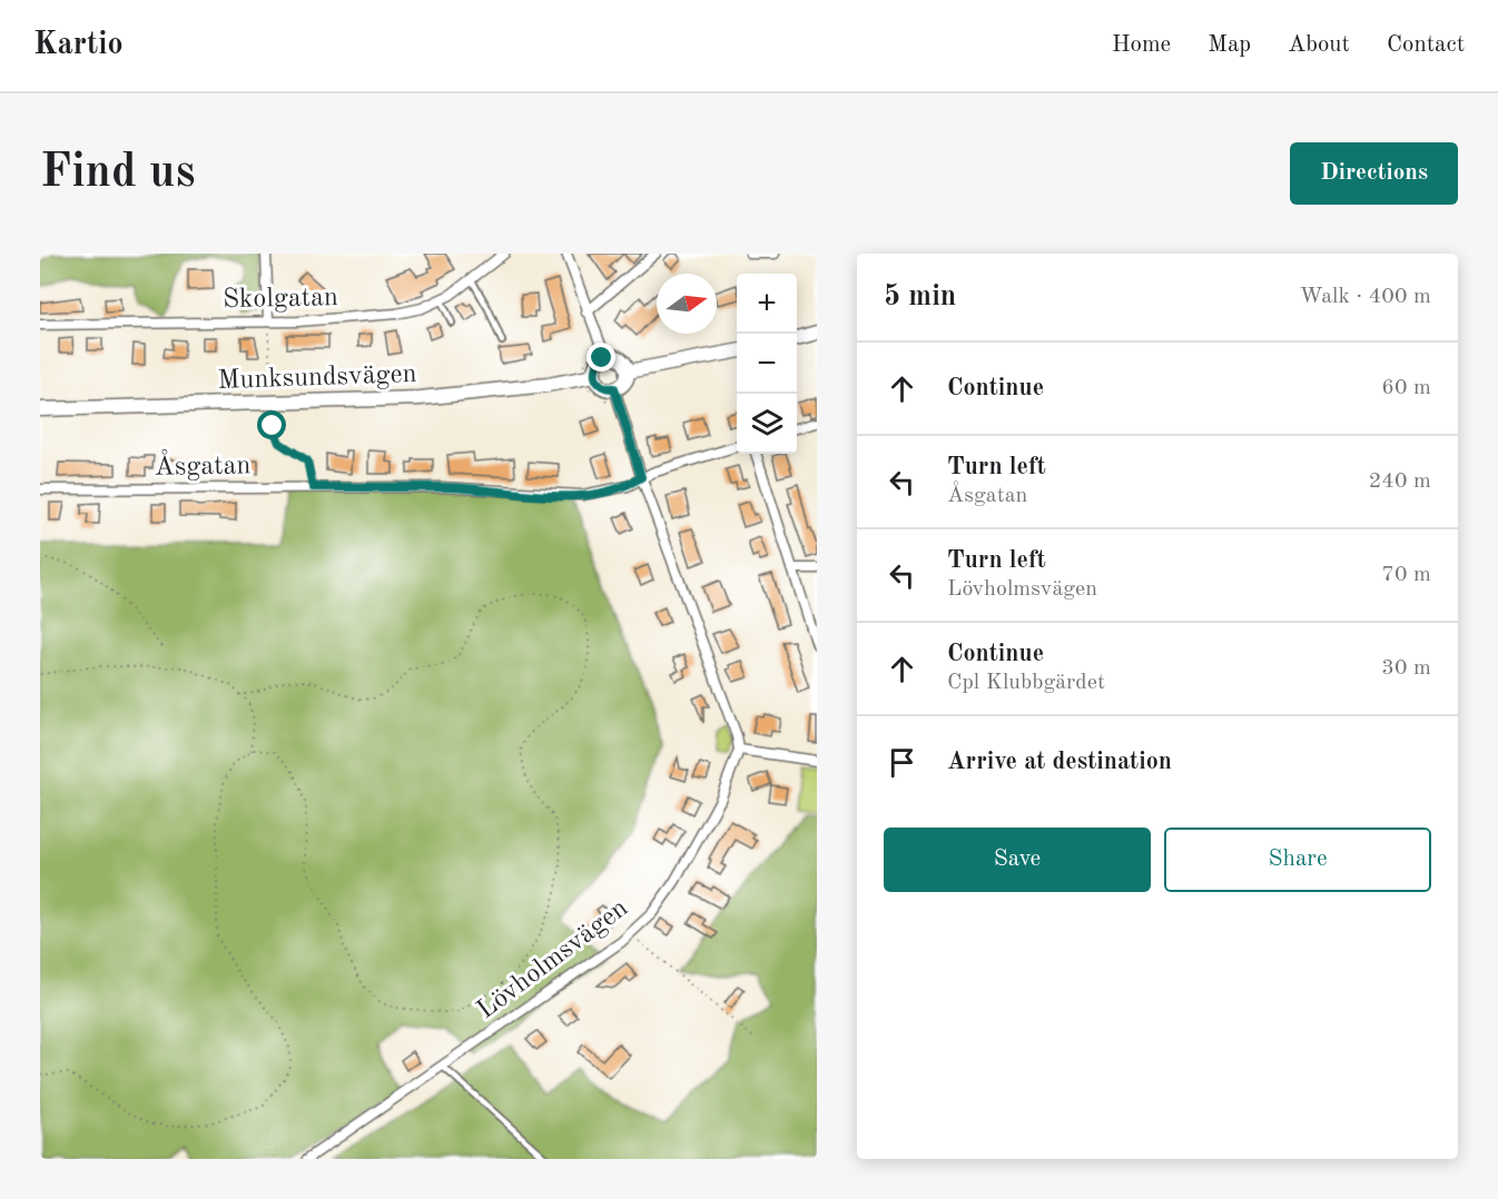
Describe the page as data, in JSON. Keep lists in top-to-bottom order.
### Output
{
  "streets": {
    "street": [
      "Skolgatan",
      "Munksundsvägen",
      "Åsgatan",
      "Lövholmsvägen"
    ]
  },
  "north": "right",
  "page": {
    "header": "Kartio",
    "nav": [
      "Home",
      "Map",
      "About",
      "Contact"
    ],
    "buttons": [
      "Directions",
      ["Save", "Share"]
    ],
    "title": "Find us",
    "heading": ["5 min", "Walk · 400 m"],
    "map_buttons": ["+", "−"],
    "list": [
      ["Continue", "60 m"],
      ["Turn left", "Åsgatan", "240 m"],
      ["Turn left", "Lövholmsvägen", "70 m"],
      ["Continue", "Cpl Klubbgärdet", "30 m"],
      "Arrive at destination"
    ]
  }
}
